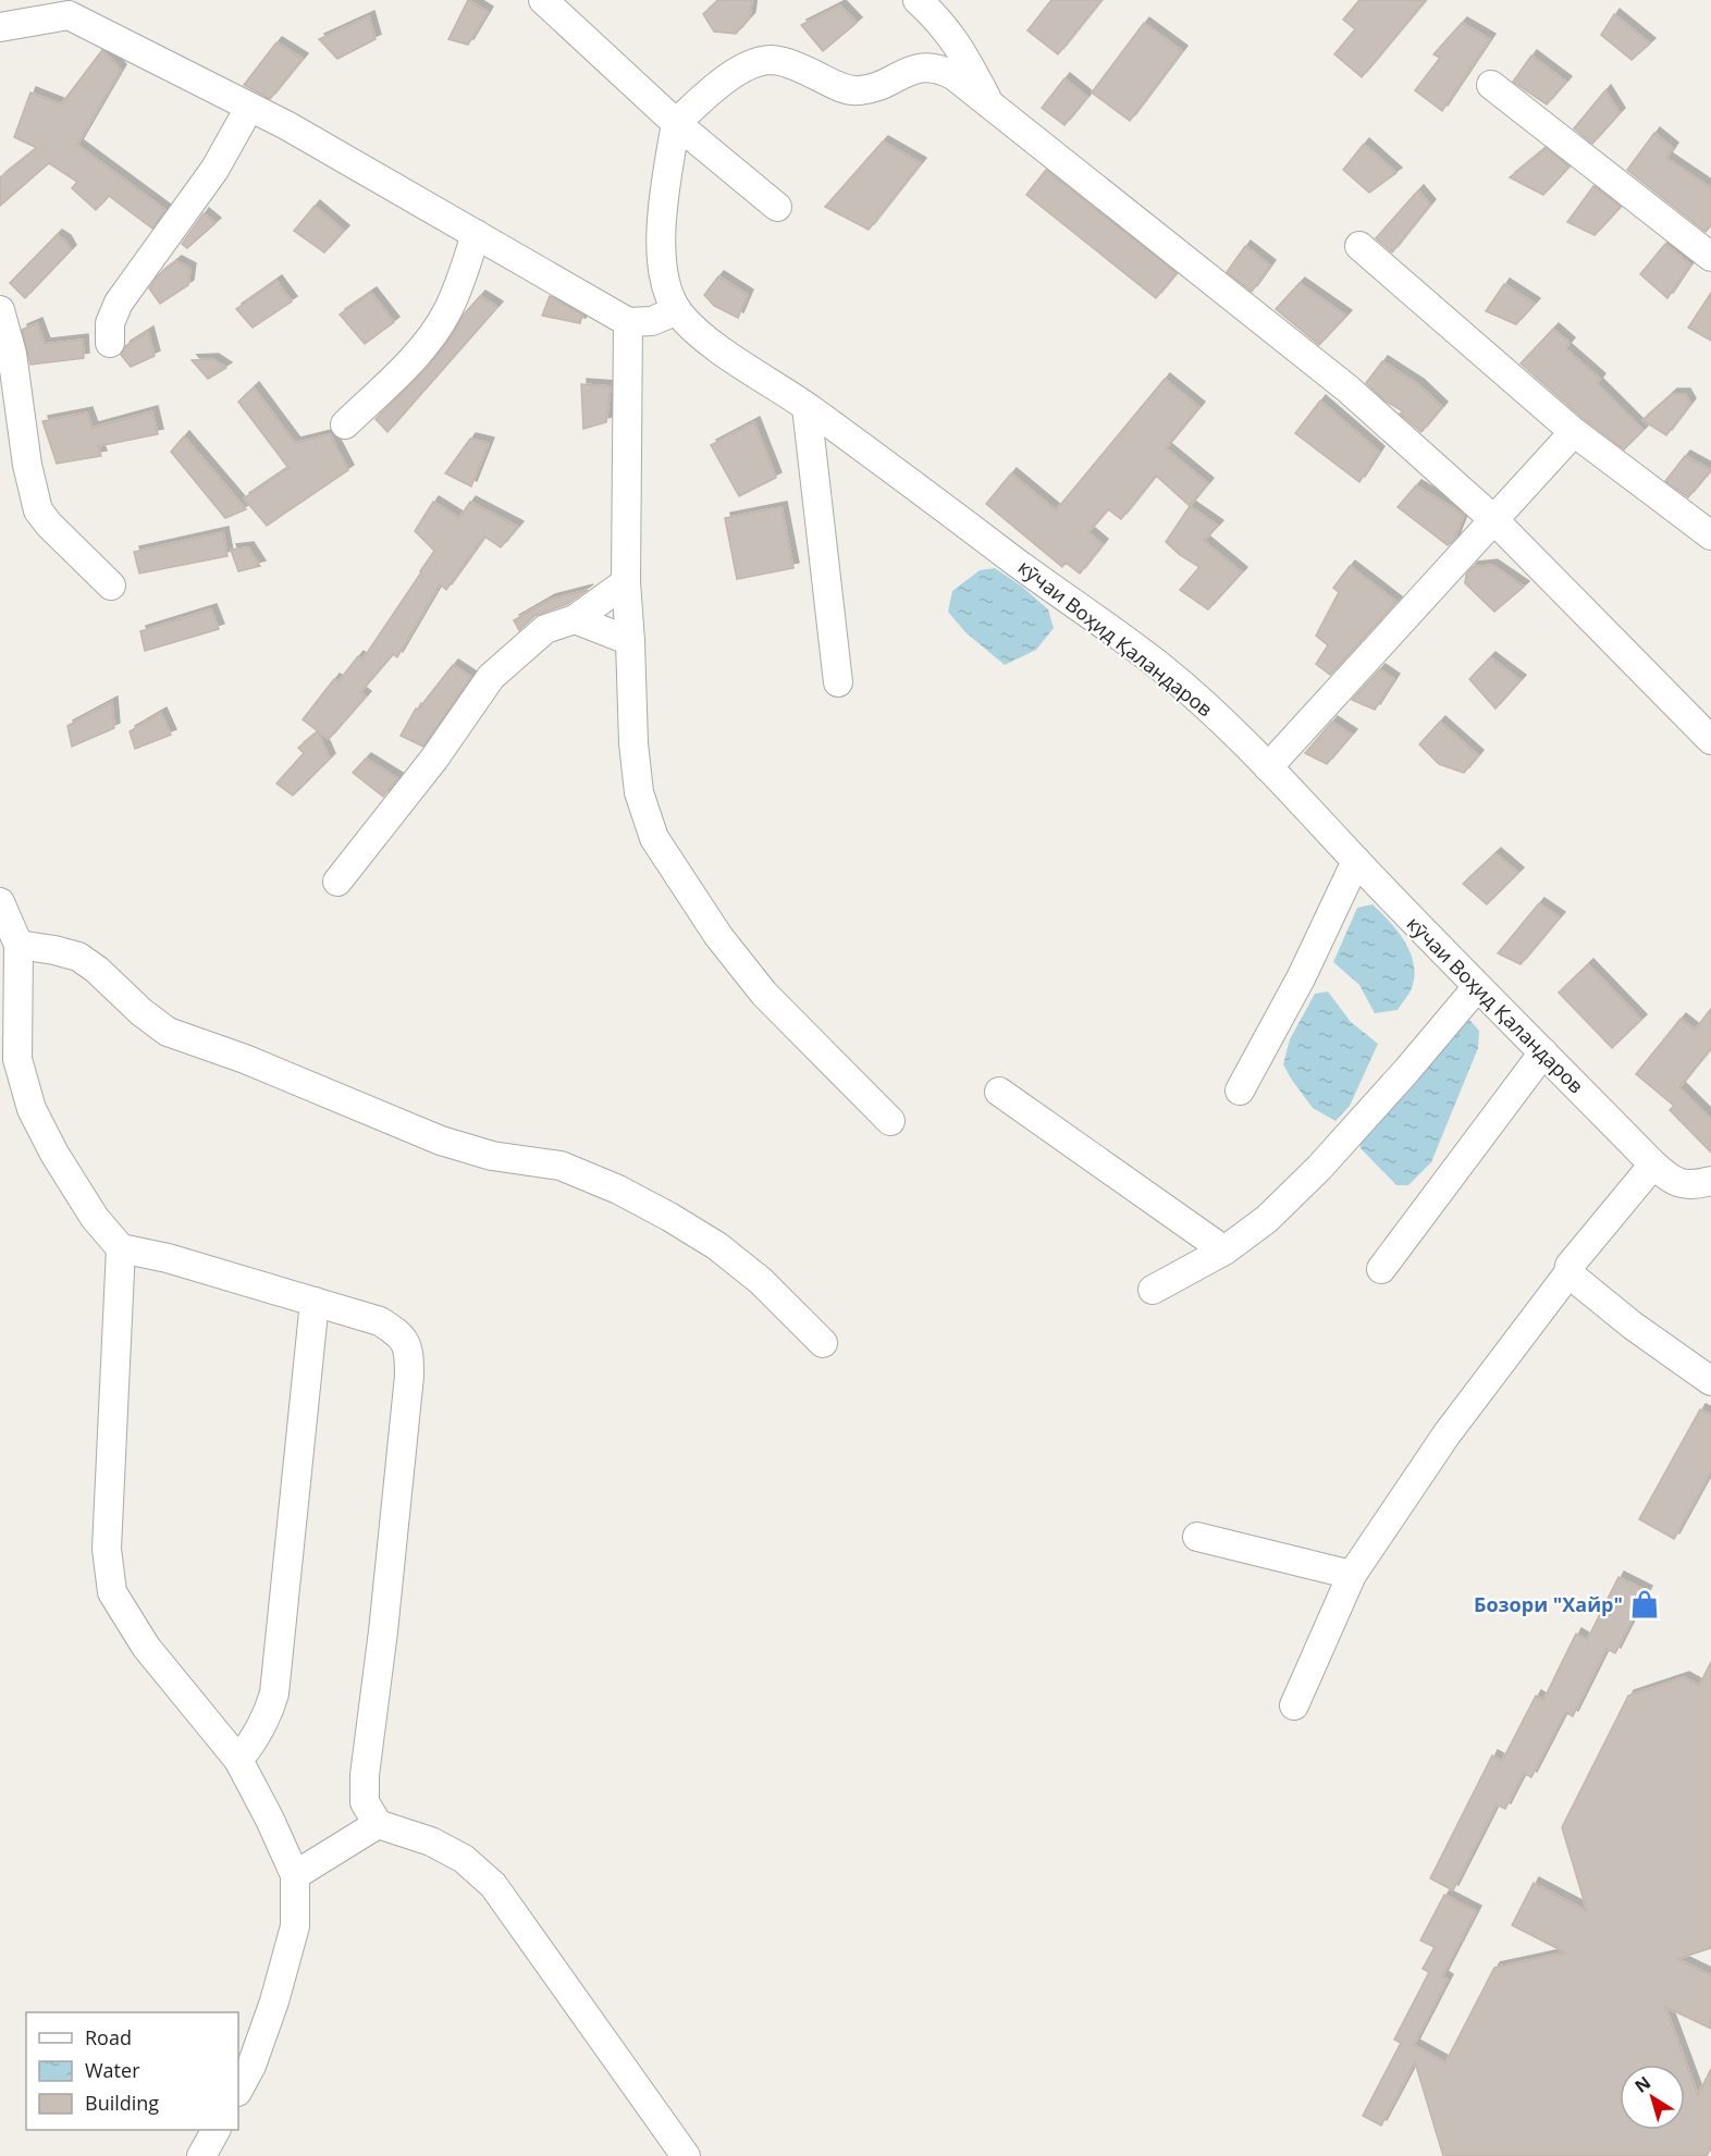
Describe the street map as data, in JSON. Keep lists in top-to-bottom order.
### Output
{
  "streets": {
    "street": ["кӯчаи Воҳид Қаландаров"]
  },
  "places": {
    "shop": ["Бозори \"Хайр\""]
  },
  "legend": ["Road", "Water", "Building"],
  "north": "top left"
}
